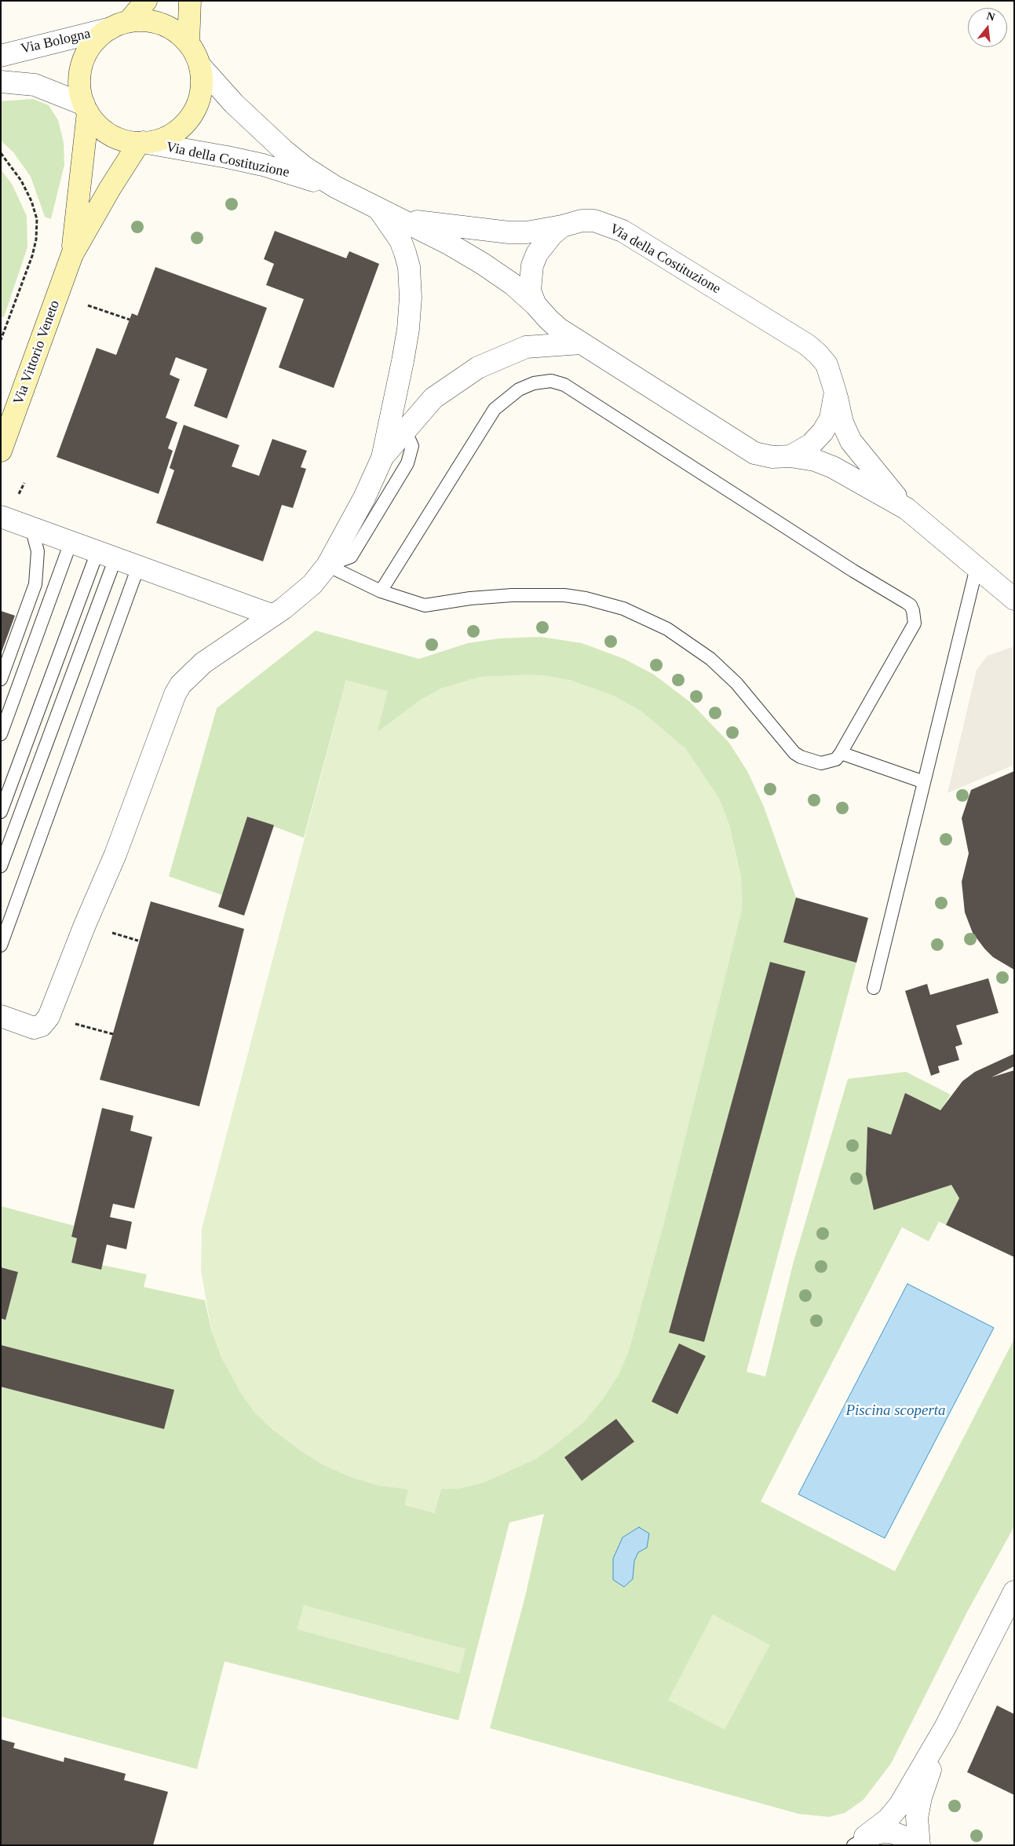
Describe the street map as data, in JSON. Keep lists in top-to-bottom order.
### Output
{
  "streets": {
    "main road": ["Via Vittorio Veneto"],
    "street": ["Via Bologna", "Via della Costituzione"]
  },
  "crossings": [
    ["Via Bologna", "Via della Costituzione"],
    ["Via Bologna", "Via Vittorio Veneto"],
    ["Via della Costituzione", "Via Vittorio Veneto"]
  ],
  "water": ["Piscina scoperta"],
  "north": "top"
}
